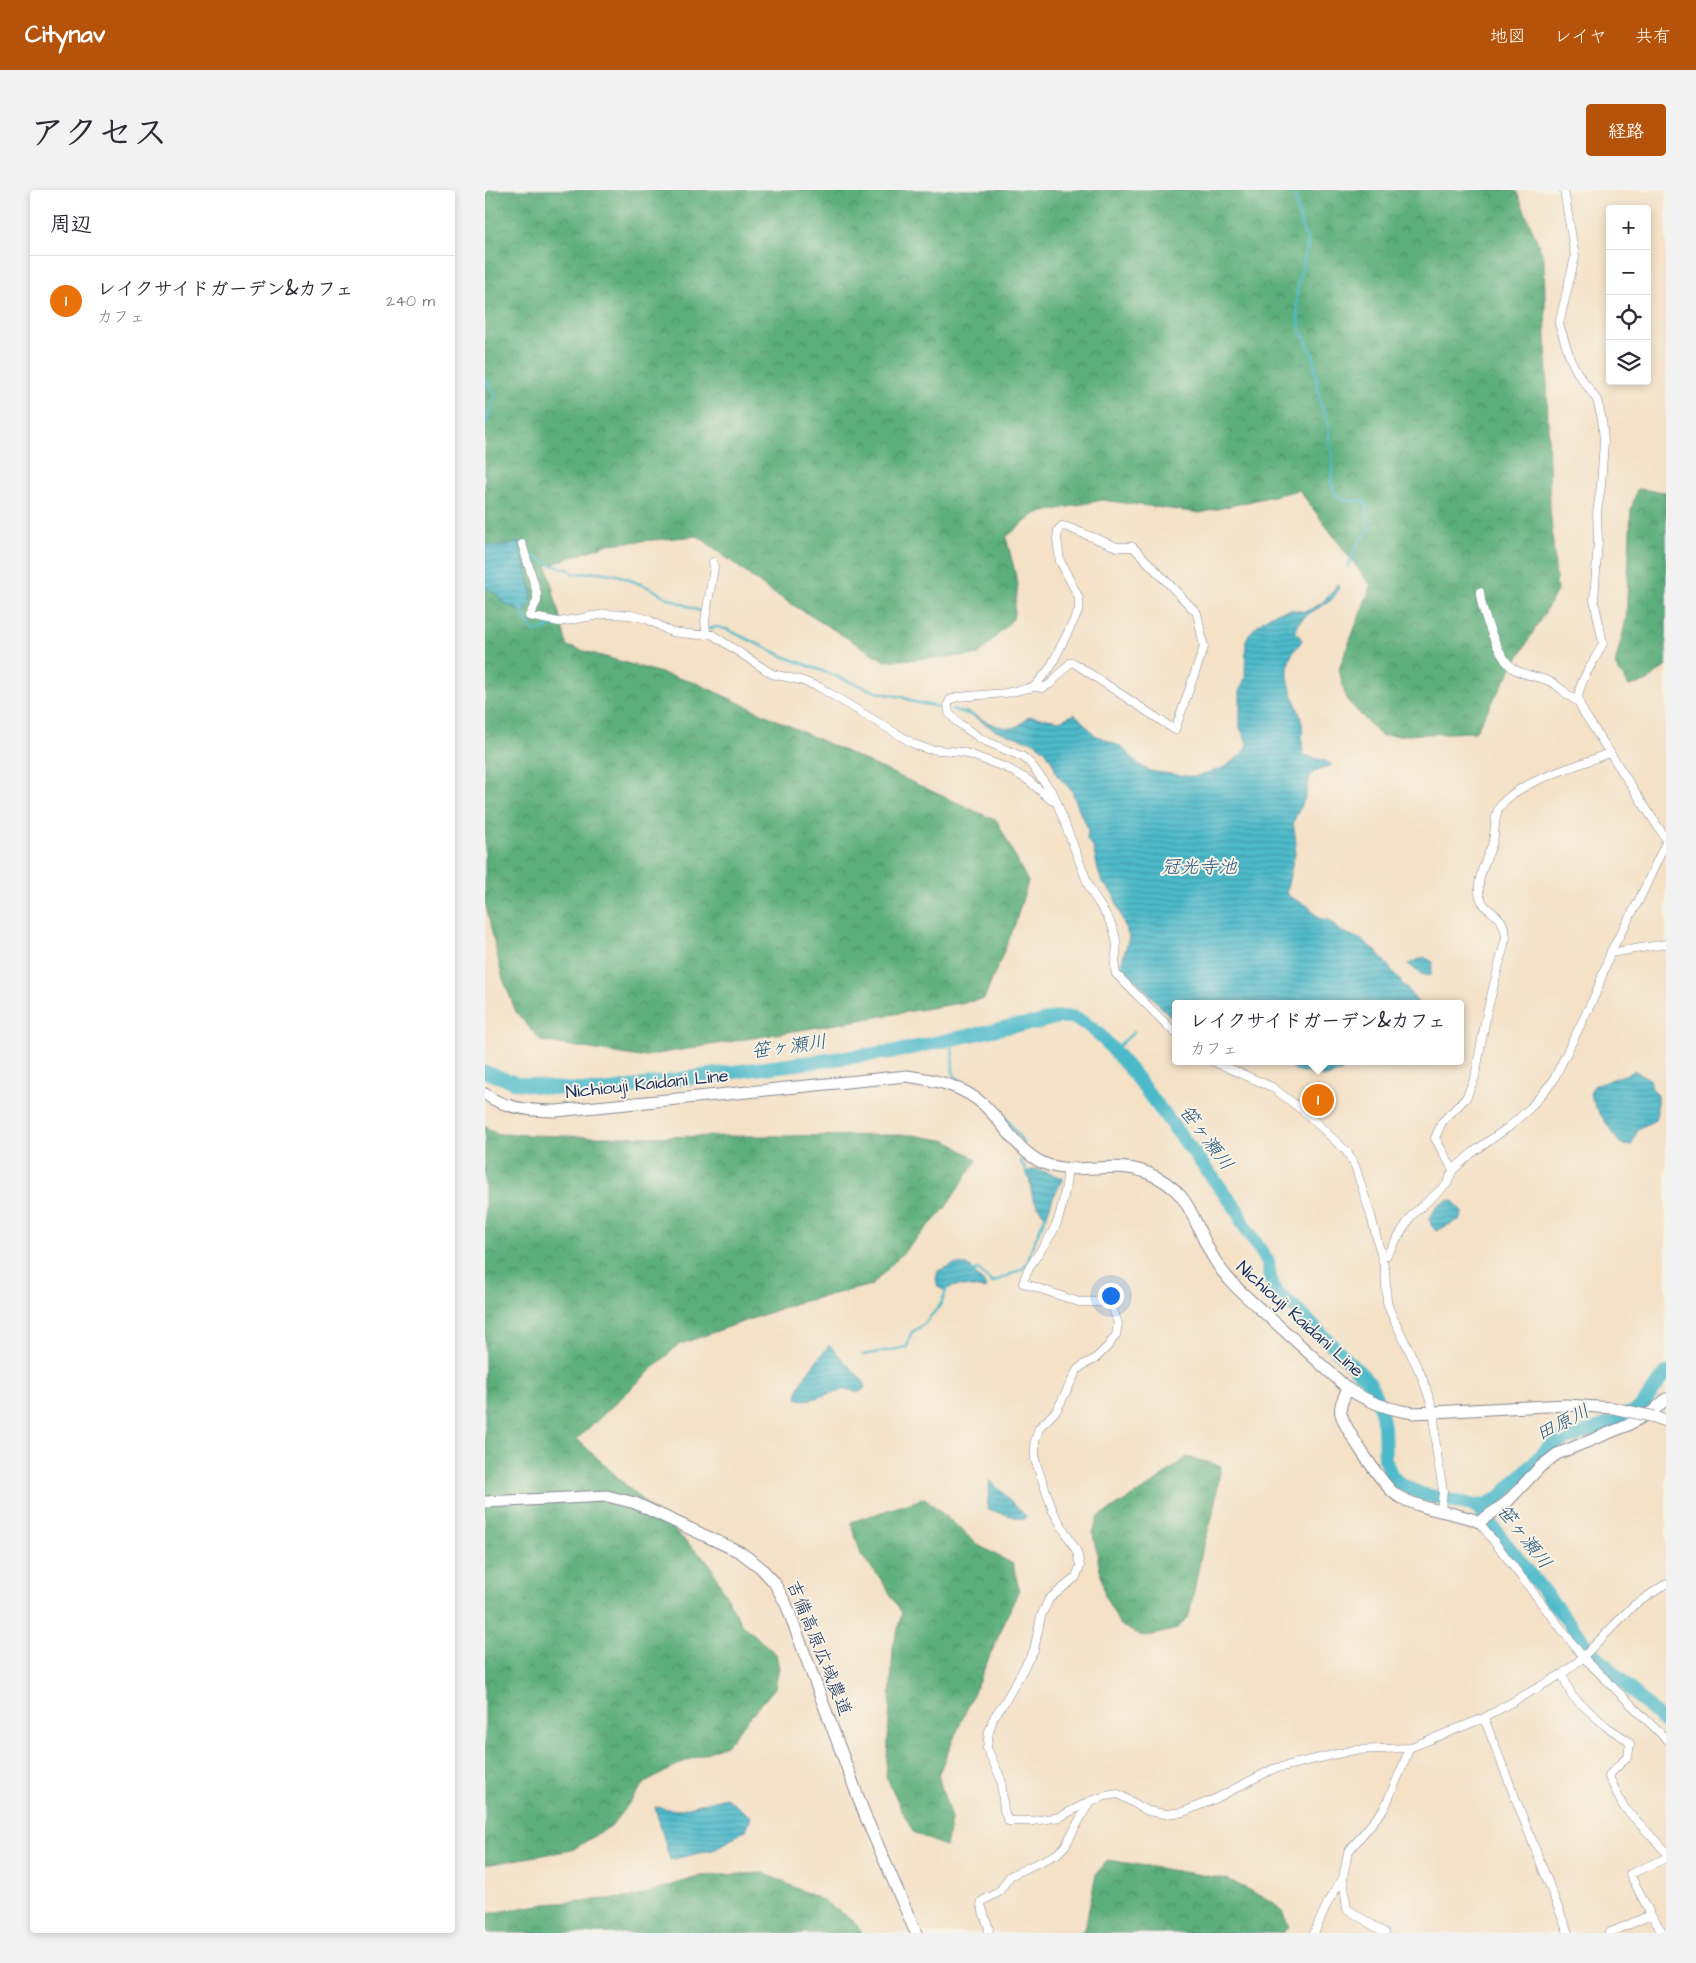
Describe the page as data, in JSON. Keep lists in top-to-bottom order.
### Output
{
  "streets": {
    "main road": ["Nichiouji Kaidani Line", "吉備高原広域農道"]
  },
  "water": ["冠光寺池", "笹ヶ瀬川", "田原川"],
  "page": {
    "header": "Citynav",
    "nav": ["地図", "レイヤ", "共有"],
    "title": "アクセス",
    "buttons": "経路",
    "heading": "周辺",
    "map_buttons": ["+", "−"],
    "list": [
      {
        "mark": "1",
        "name": "レイクサイドガーデン&カフェ",
        "note": "カフェ",
        "value": "240 m"
      }
    ],
    "popup": ["レイクサイドガーデン&カフェ", "カフェ"],
    "pins": "1"
  }
}
